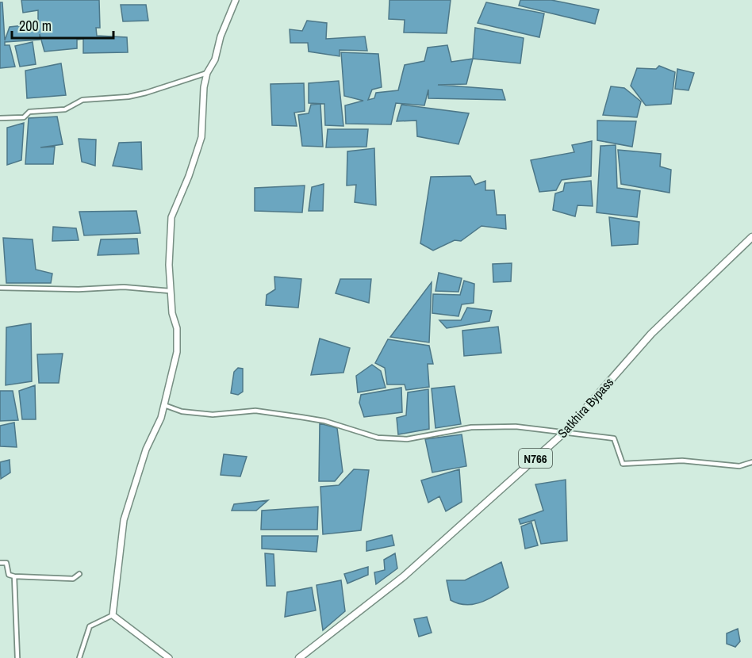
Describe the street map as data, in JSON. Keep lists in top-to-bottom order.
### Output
{
  "streets": {
    "highway": ["Satkhira Bypass", "N766"]
  },
  "scale_bar": "200 m"
}
